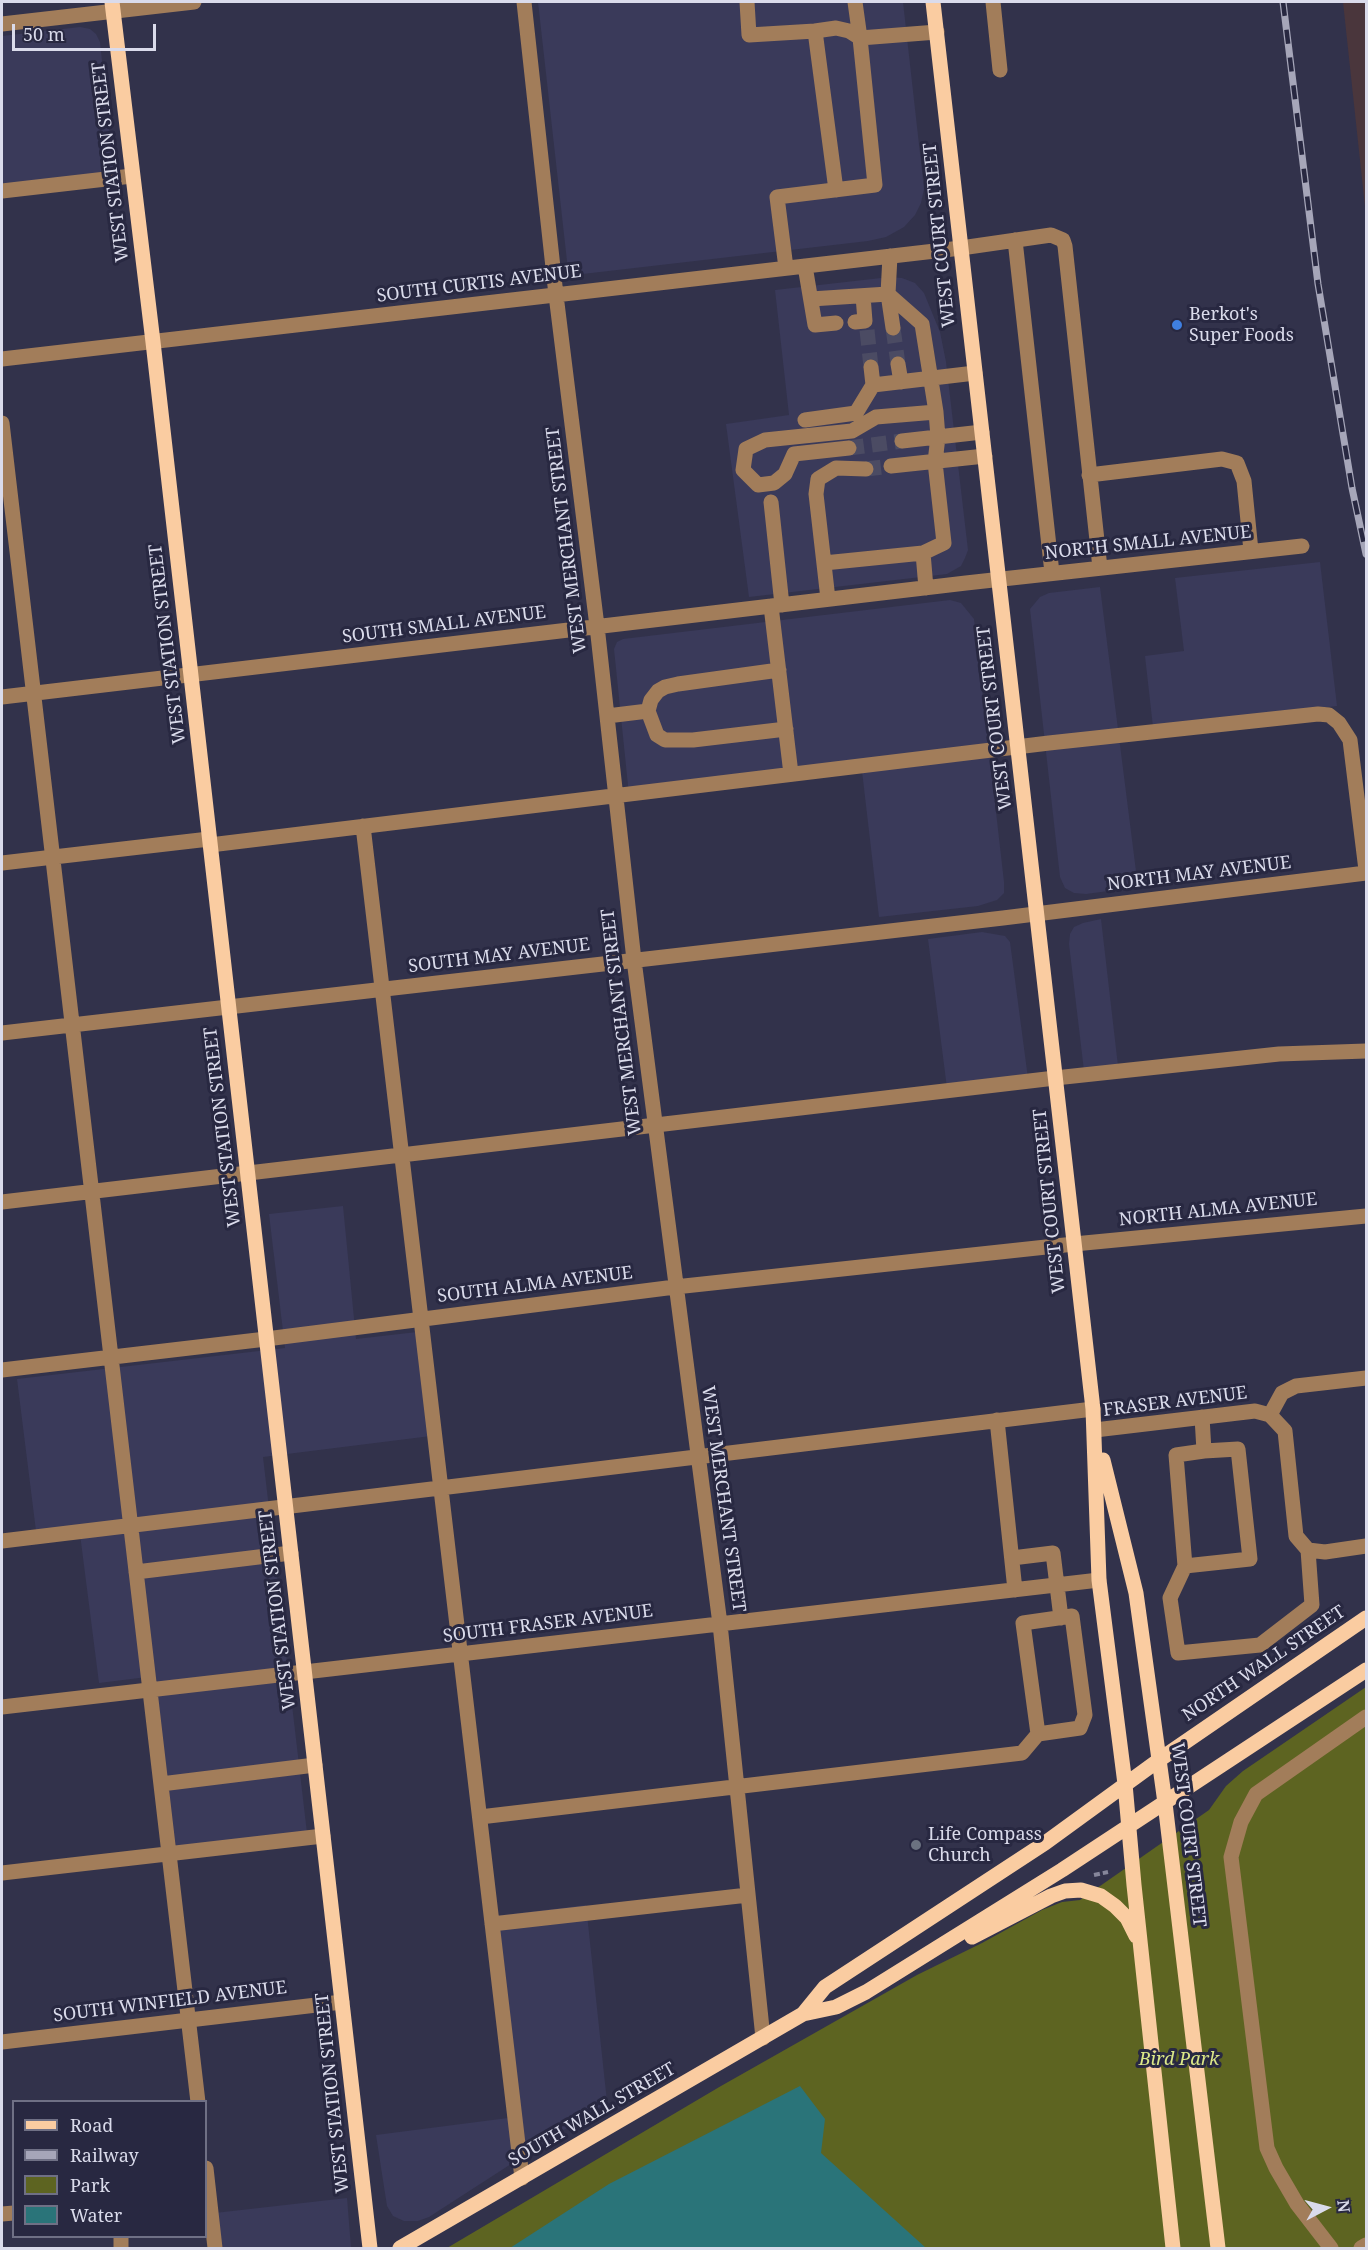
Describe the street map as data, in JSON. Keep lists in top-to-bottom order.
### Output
{
  "streets": {
    "main road": [
      "WEST STATION STREET",
      "WEST COURT STREET",
      "NORTH WALL STREET",
      "SOUTH WALL STREET"
    ],
    "street": [
      "SOUTH CURTIS AVENUE",
      "WEST MERCHANT STREET",
      "NORTH SMALL AVENUE",
      "SOUTH SMALL AVENUE",
      "NORTH MAY AVENUE",
      "SOUTH MAY AVENUE",
      "NORTH ALMA AVENUE",
      "SOUTH ALMA AVENUE",
      "FRASER AVENUE",
      "SOUTH FRASER AVENUE",
      "SOUTH WINFIELD AVENUE"
    ]
  },
  "crossings": [
    ["WEST STATION STREET", "SOUTH CURTIS AVENUE"],
    ["WEST STATION STREET", "SOUTH SMALL AVENUE"],
    ["WEST STATION STREET", "SOUTH MAY AVENUE"],
    ["WEST STATION STREET", "SOUTH ALMA AVENUE"],
    ["WEST STATION STREET", "SOUTH FRASER AVENUE"],
    ["WEST STATION STREET", "SOUTH WINFIELD AVENUE"],
    ["WEST COURT STREET", "SOUTH CURTIS AVENUE"],
    ["WEST COURT STREET", "NORTH SMALL AVENUE"],
    ["WEST COURT STREET", "SOUTH SMALL AVENUE"],
    ["WEST COURT STREET", "NORTH MAY AVENUE"],
    ["WEST COURT STREET", "SOUTH MAY AVENUE"],
    ["WEST COURT STREET", "NORTH ALMA AVENUE"],
    ["WEST COURT STREET", "SOUTH ALMA AVENUE"],
    ["WEST COURT STREET", "FRASER AVENUE"],
    ["WEST COURT STREET", "SOUTH FRASER AVENUE"],
    ["WEST COURT STREET", "NORTH WALL STREET"],
    ["WEST COURT STREET", "SOUTH WALL STREET"],
    ["SOUTH CURTIS AVENUE", "WEST MERCHANT STREET"],
    ["WEST MERCHANT STREET", "SOUTH SMALL AVENUE"],
    ["WEST MERCHANT STREET", "SOUTH MAY AVENUE"],
    ["WEST MERCHANT STREET", "SOUTH ALMA AVENUE"],
    ["WEST MERCHANT STREET", "SOUTH FRASER AVENUE"],
    ["WEST MERCHANT STREET", "SOUTH WALL STREET"],
    ["NORTH SMALL AVENUE", "SOUTH SMALL AVENUE"],
    ["NORTH MAY AVENUE", "SOUTH MAY AVENUE"],
    ["NORTH ALMA AVENUE", "SOUTH ALMA AVENUE"],
    ["NORTH WALL STREET", "SOUTH WALL STREET"]
  ],
  "parks": ["Bird Park"],
  "places": ["Berkot's Super Foods", "Life Compass Church"],
  "legend": [
    "Road",
    "Railway",
    "Park",
    "Water"
  ],
  "scale_bar": "50 m",
  "north": "right"
}
